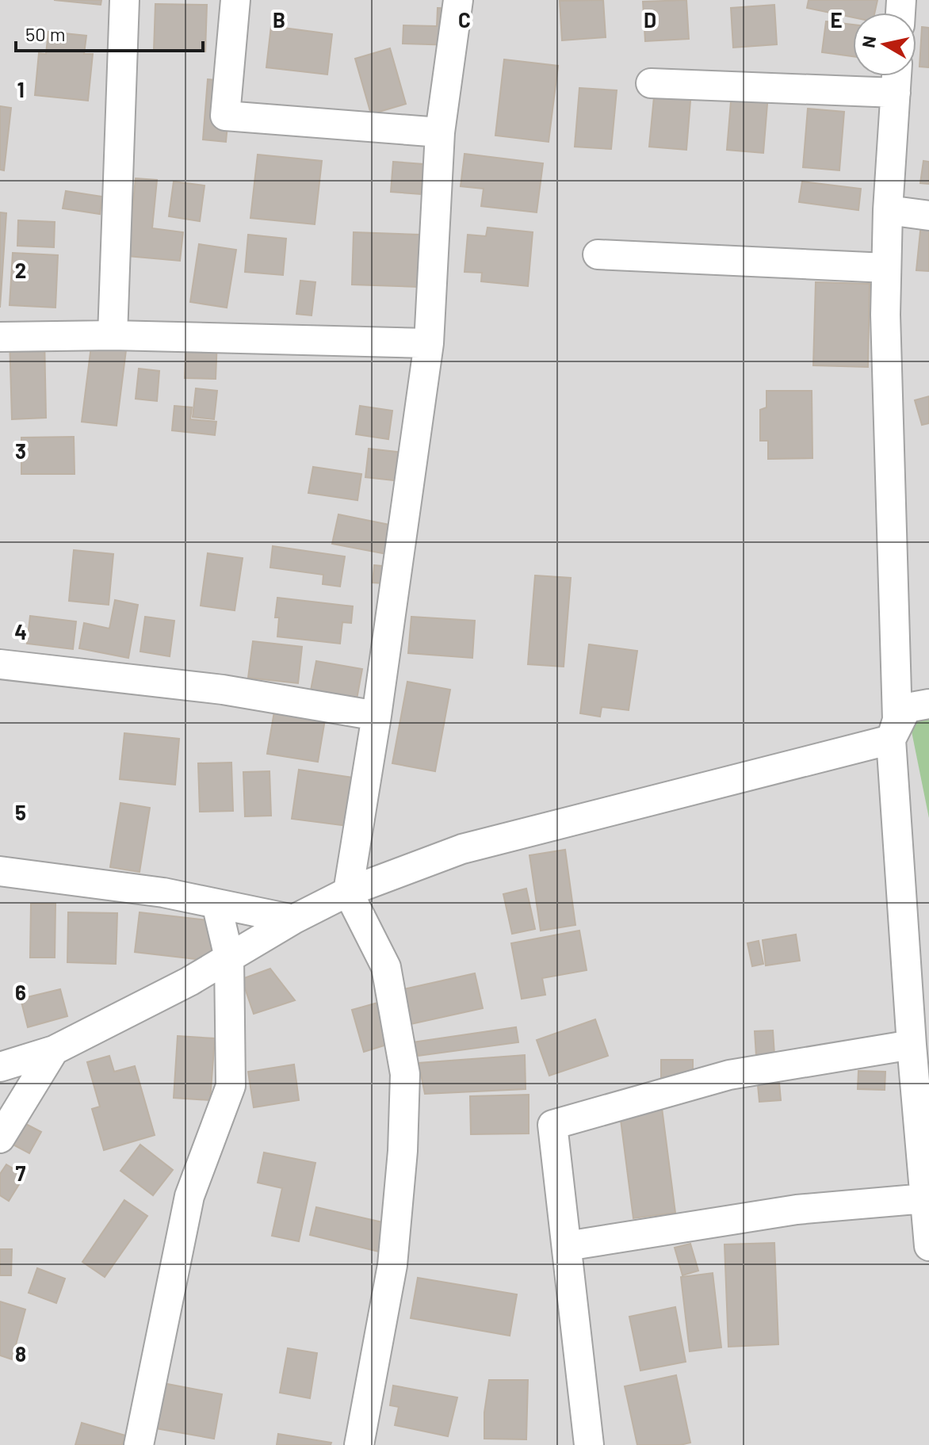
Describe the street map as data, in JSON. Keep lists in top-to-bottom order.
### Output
{
  "scale_bar": "50 m",
  "north": "left",
  "grid": {
    "columns": [
      "B",
      "C",
      "D",
      "E"
    ],
    "rows": [
      "1",
      "2",
      "3",
      "4",
      "5",
      "6",
      "7",
      "8"
    ]
  }
}
